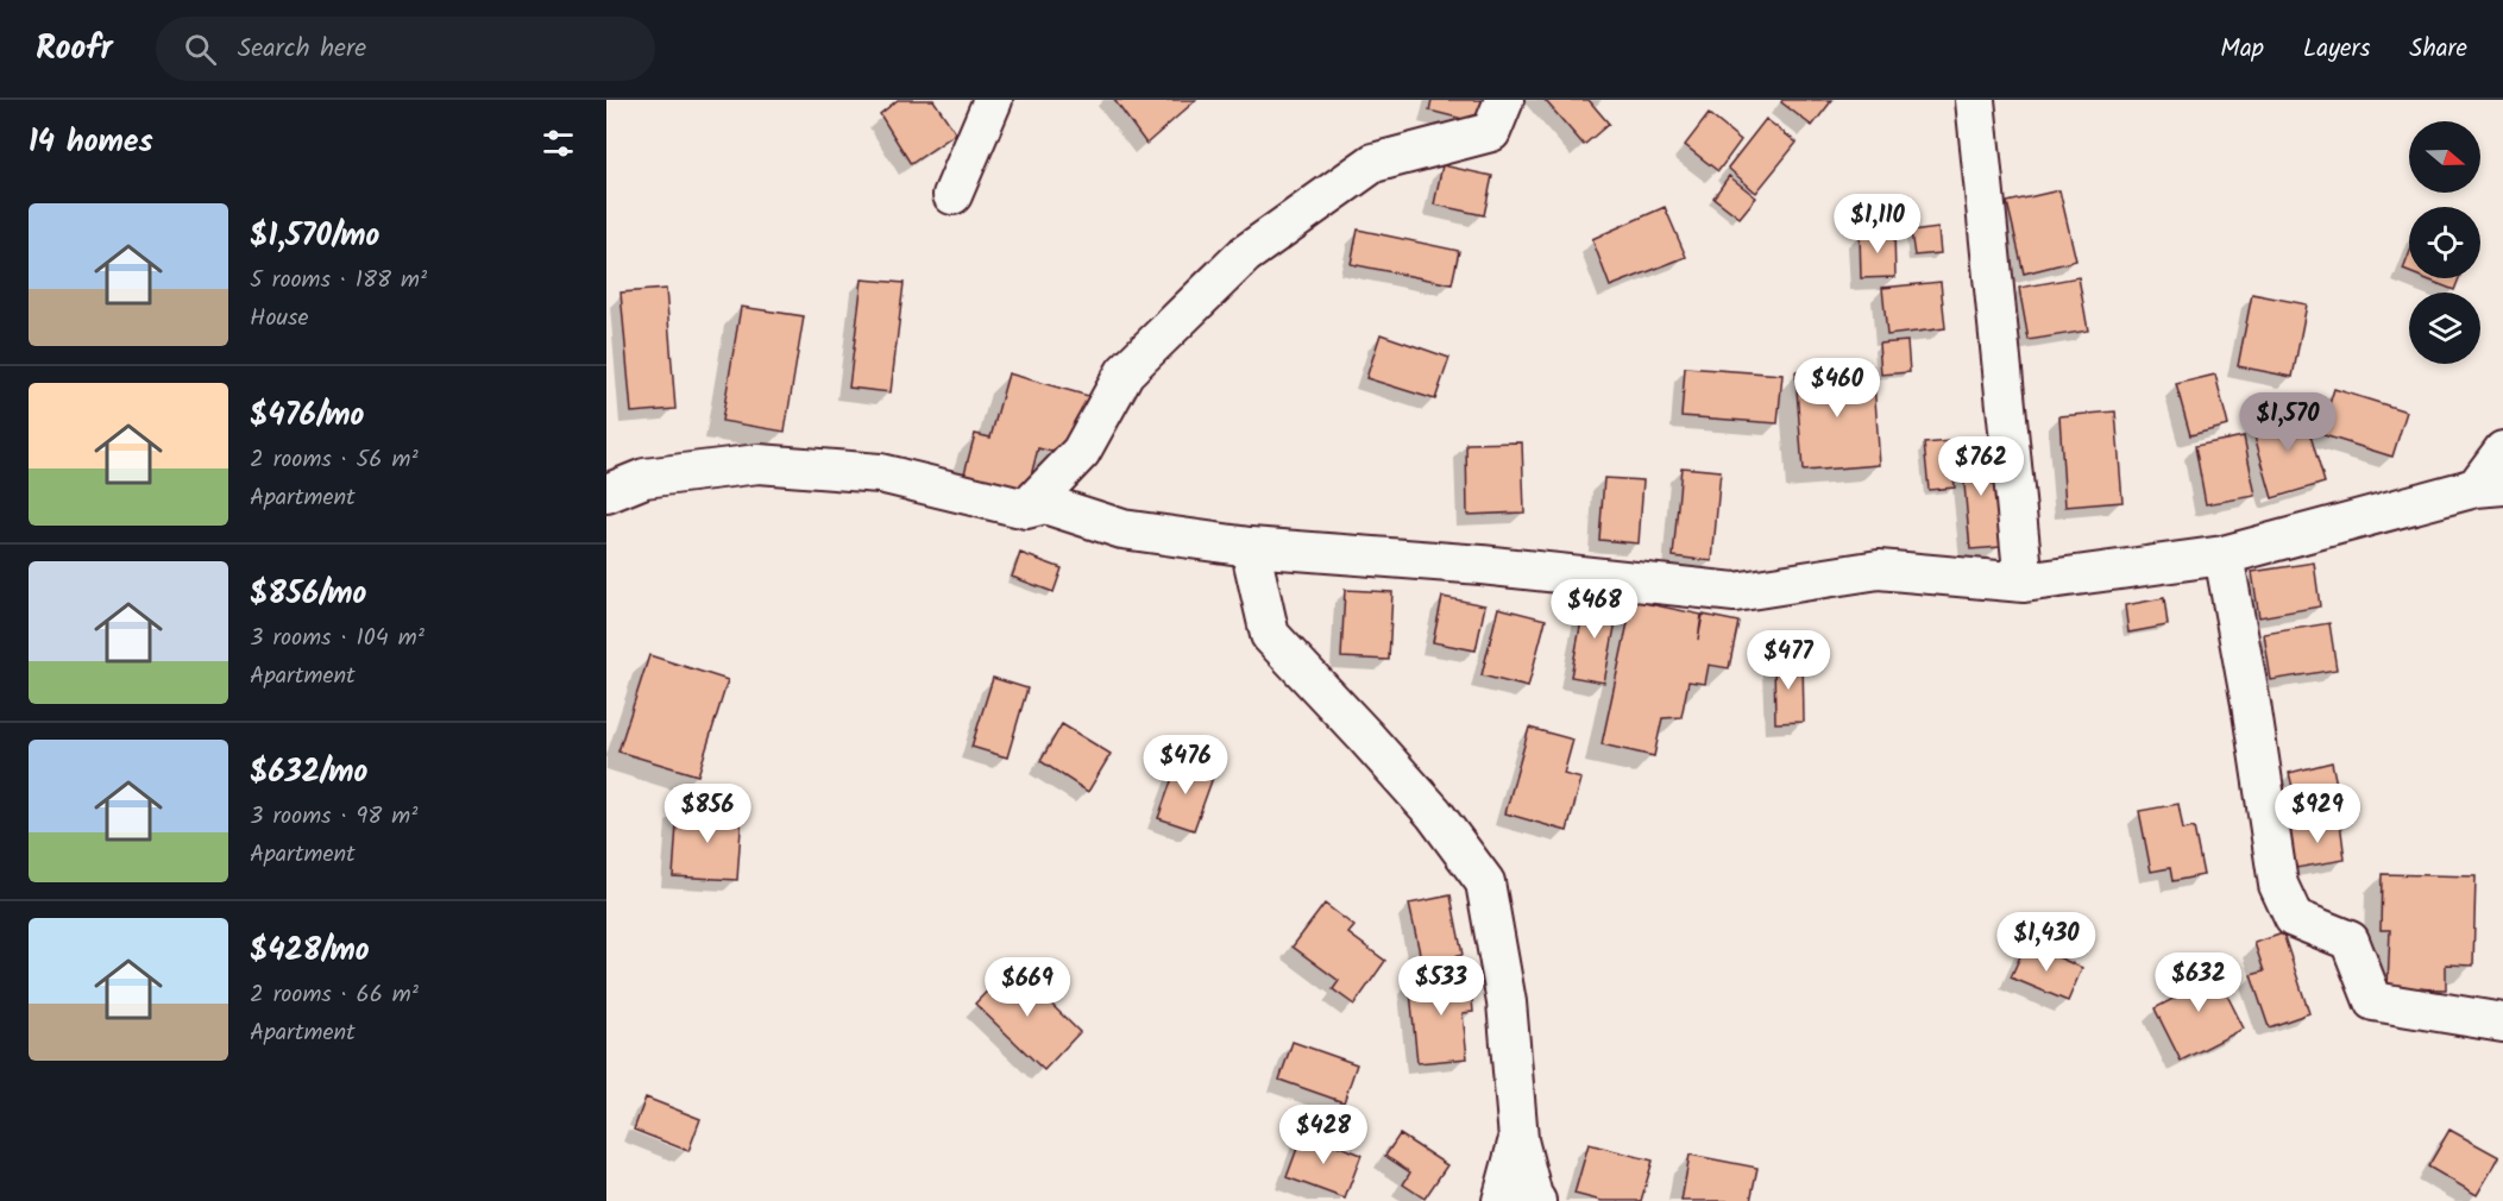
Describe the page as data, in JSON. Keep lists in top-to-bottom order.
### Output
{
  "north": "right",
  "page": {
    "header": "Roofr",
    "search": "Search here",
    "nav": ["Map", "Layers", "Share"],
    "heading": "14 homes",
    "list": [
      {
        "name": "$1,570/mo",
        "note": "5 rooms · 188 m² · House"
      },
      {
        "name": "$476/mo",
        "note": "2 rooms · 56 m² · Apartment"
      },
      {
        "name": "$856/mo",
        "note": "3 rooms · 104 m² · Apartment"
      },
      {
        "name": "$632/mo",
        "note": "3 rooms · 98 m² · Apartment"
      },
      {
        "name": "$428/mo",
        "note": "2 rooms · 66 m² · Apartment"
      }
    ],
    "price": [
      "$1,110",
      "$460",
      "$1,570",
      "$762",
      "$468",
      "$477",
      "$476",
      "$856",
      "$929",
      "$1,430",
      "$632",
      "$533",
      "$669",
      "$428"
    ]
  }
}
